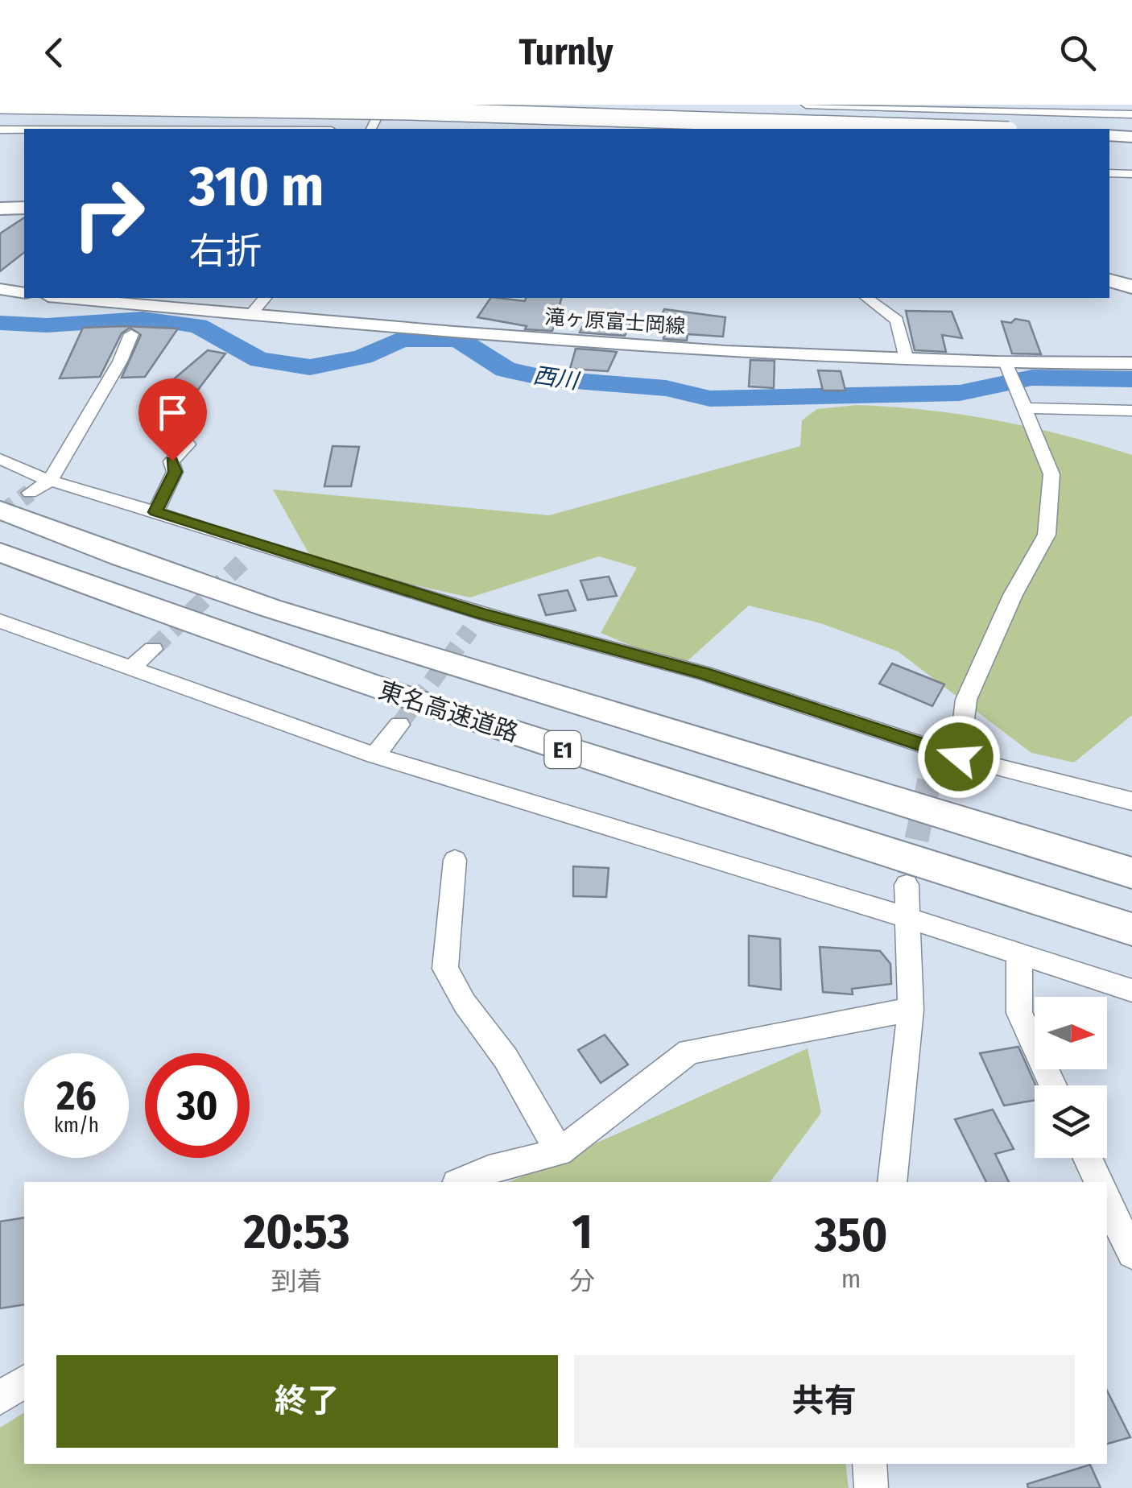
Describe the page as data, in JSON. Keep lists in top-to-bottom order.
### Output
{
  "streets": {
    "highway": ["東名高速道路", "E1"],
    "main road": ["滝ヶ原富士岡線"]
  },
  "water": ["西川"],
  "north": "right",
  "page": {
    "header": "Turnly",
    "turn": ["310 m", "右折"],
    "speed": "26 km/h",
    "limit": "30",
    "eta": [
      "20:53",
      "到着",
      "1",
      "分",
      "350",
      "m"
    ],
    "buttons": ["終了", "共有"]
  }
}
